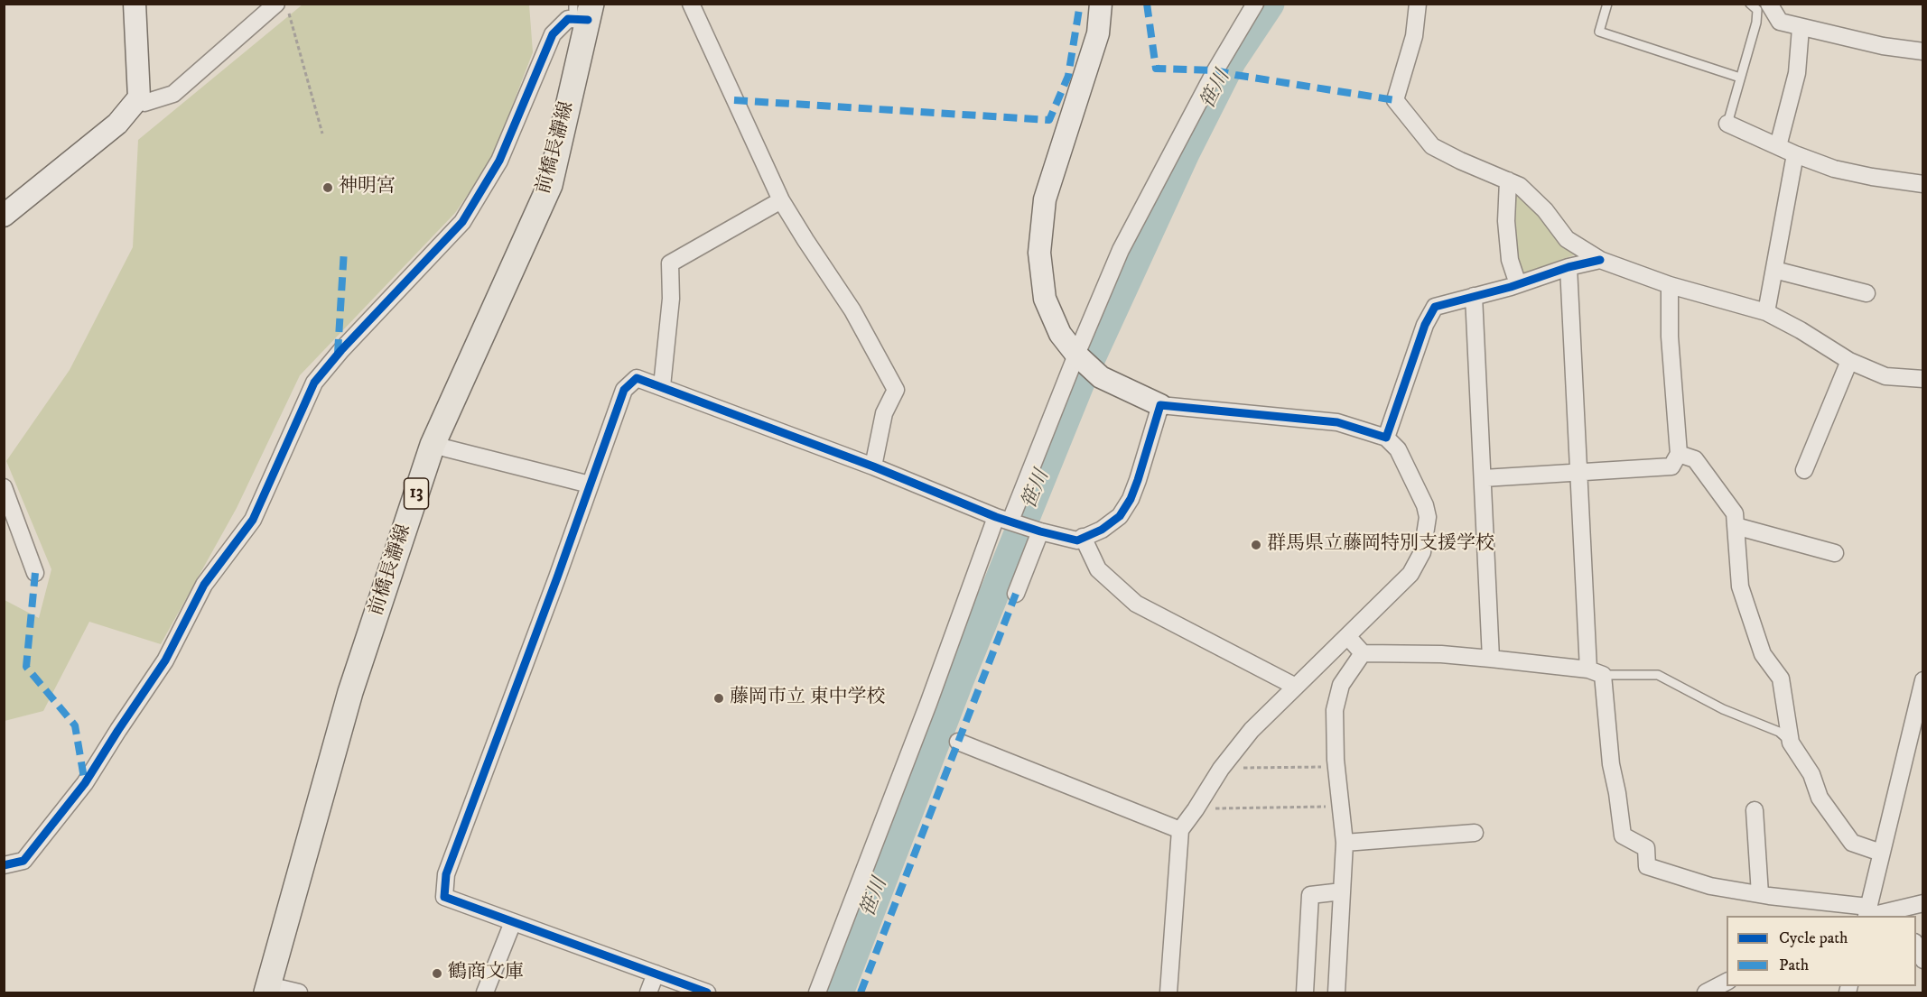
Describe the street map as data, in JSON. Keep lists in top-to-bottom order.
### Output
{
  "streets": {
    "main road": ["前橋長瀞線", "13"]
  },
  "water": ["笹川"],
  "places": [
    "神明宮",
    "群馬県立藤岡特別支援学校",
    "藤岡市立 東中学校",
    "鶴商文庫"
  ],
  "legend": ["Cycle path", "Path"]
}
